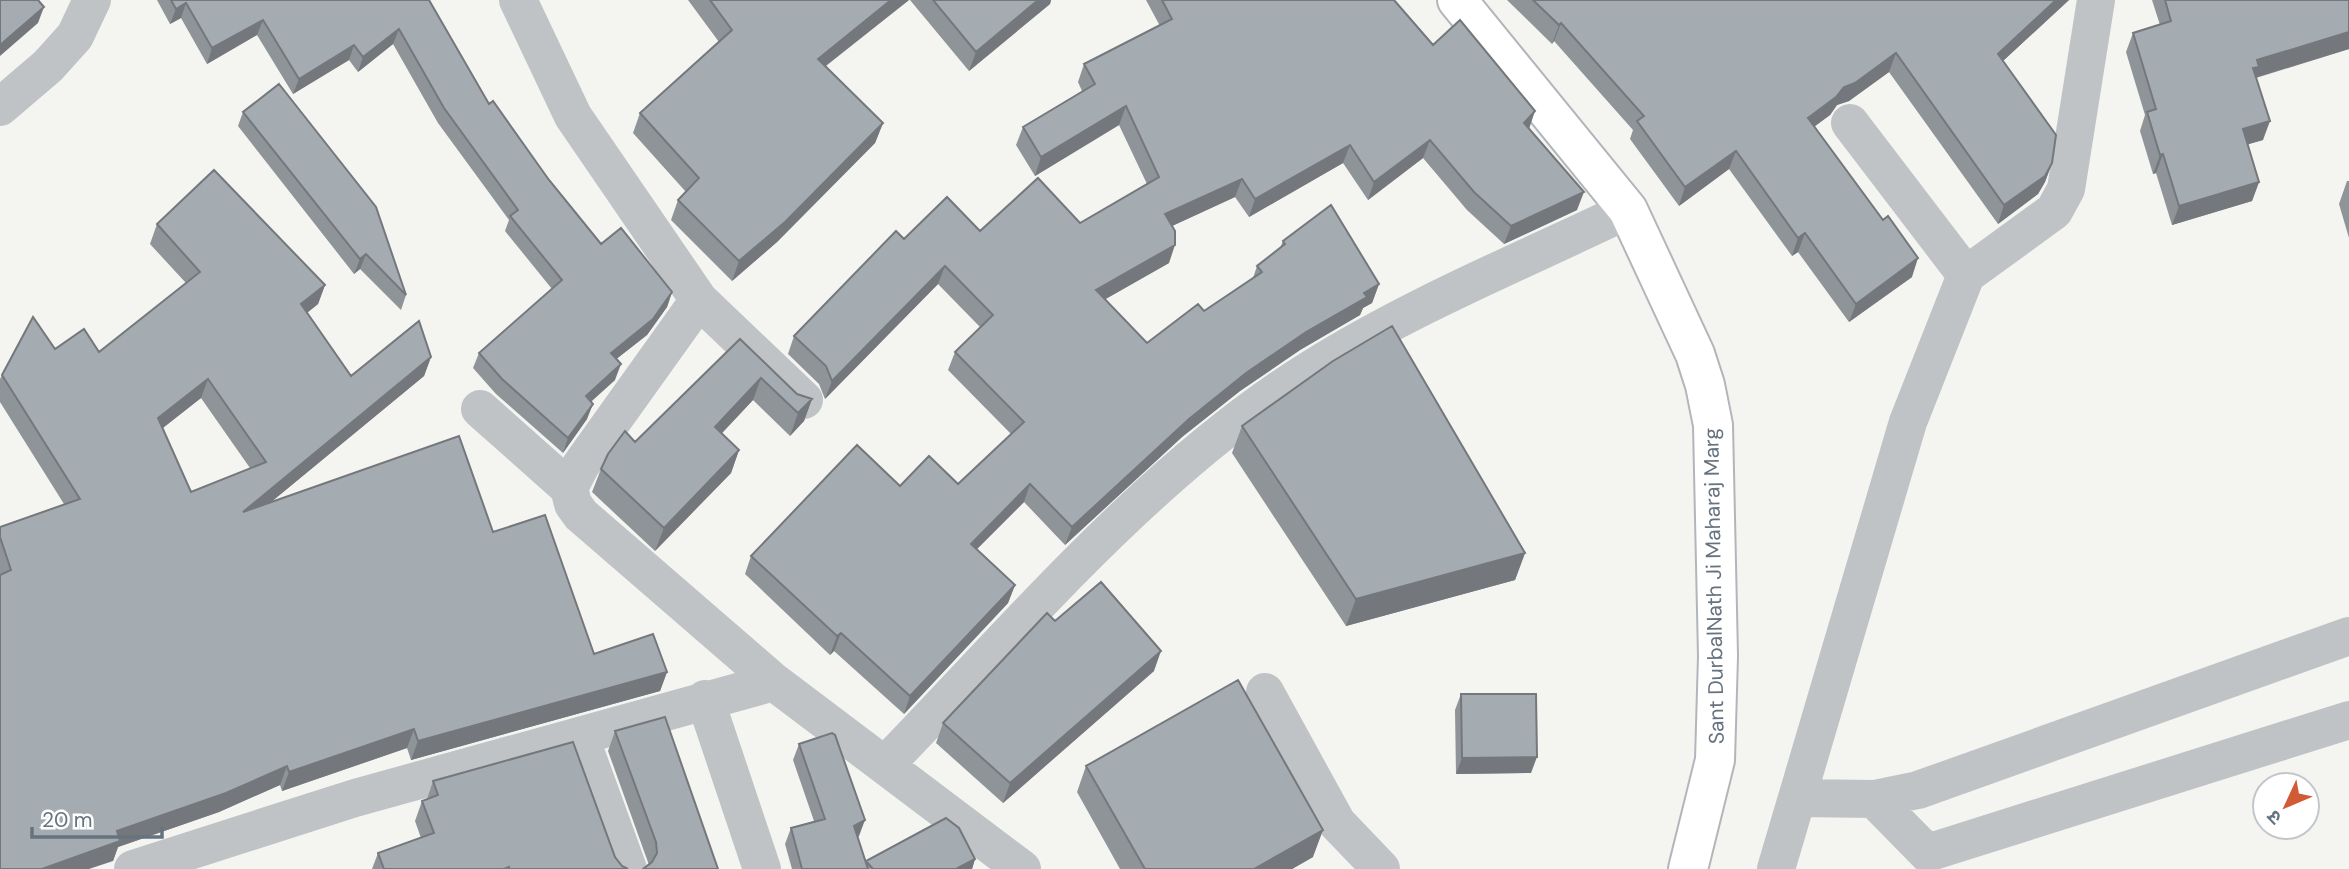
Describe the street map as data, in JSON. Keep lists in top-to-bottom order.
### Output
{
  "streets": {
    "street": ["Sant DurbalNath Ji Maharaj Marg"]
  },
  "scale_bar": "20 m",
  "north": "bottom left"
}
